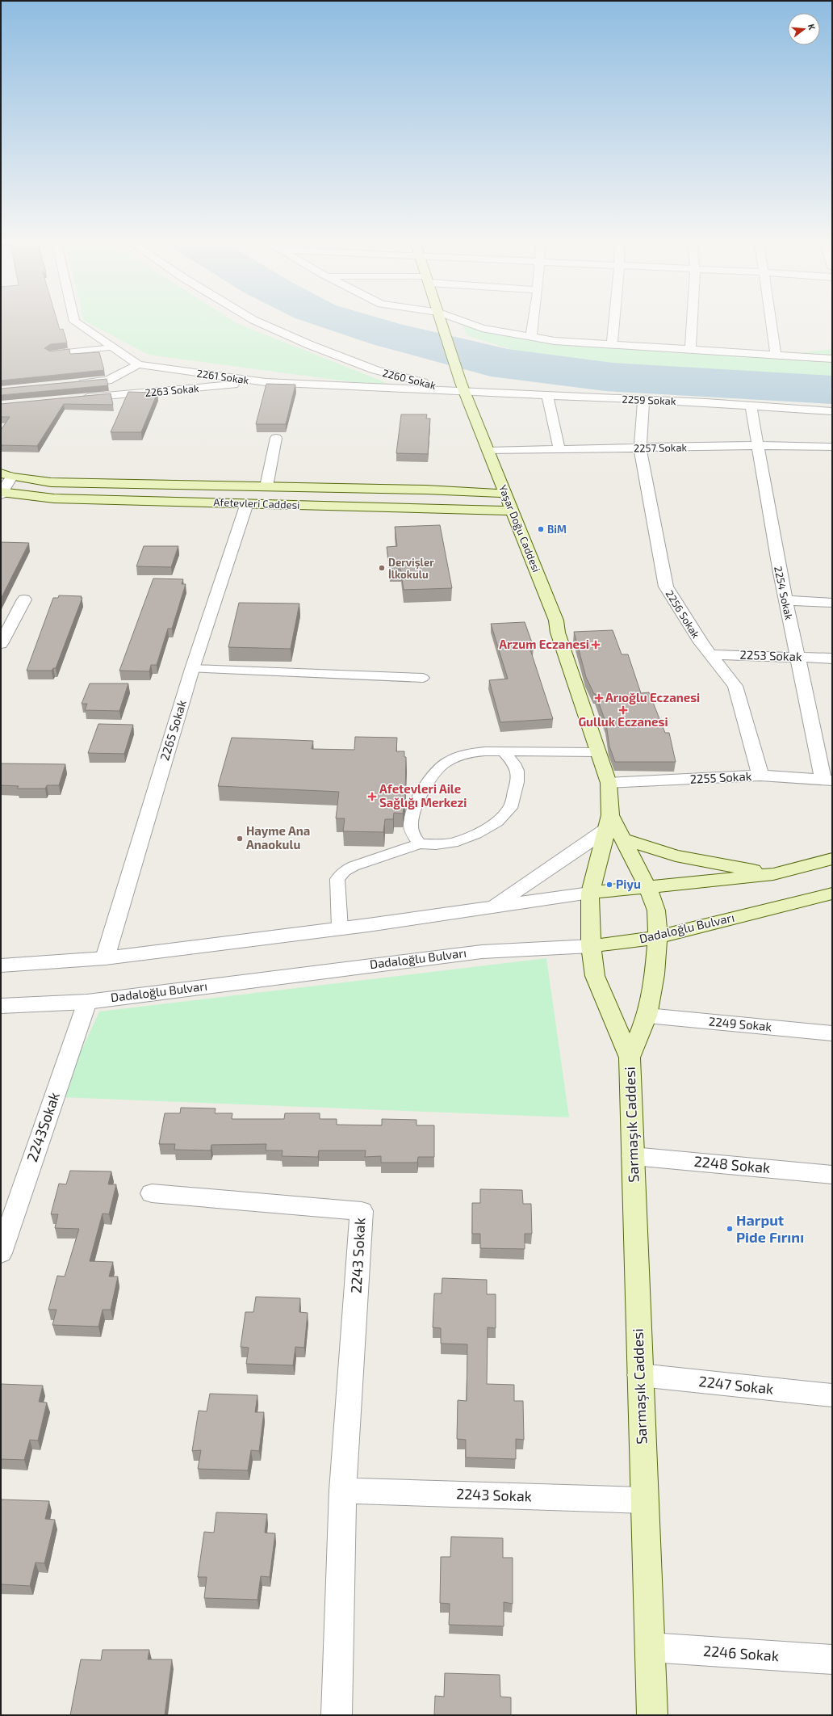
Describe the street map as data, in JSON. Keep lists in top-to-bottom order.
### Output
{
  "streets": {
    "main road": [
      "Afetevleri Caddesi",
      "Yaşar Doğu Caddesi",
      "Dadaloğlu Bulvarı",
      "Sarmaşık Caddesi"
    ],
    "street": [
      "2261 Sokak",
      "2260 Sokak",
      "2263 Sokak",
      "2259 Sokak",
      "2257 Sokak",
      "2254 Sokak",
      "2256 Sokak",
      "2253 Sokak",
      "2265 Sokak",
      "2255 Sokak",
      "2249 Sokak",
      "2243Sokak",
      "2248 Sokak",
      "2243 Sokak",
      "2247 Sokak",
      "2246 Sokak"
    ]
  },
  "crossings": [
    ["2261 Sokak", "2260 Sokak"],
    ["2261 Sokak", "2263 Sokak"],
    ["2261 Sokak", "2259 Sokak"],
    ["2261 Sokak", "Yaşar Doğu Caddesi"],
    ["2260 Sokak", "2259 Sokak"],
    ["2260 Sokak", "Yaşar Doğu Caddesi"],
    ["2259 Sokak", "Yaşar Doğu Caddesi"],
    ["2259 Sokak", "2254 Sokak"],
    ["2259 Sokak", "2256 Sokak"],
    ["2257 Sokak", "Yaşar Doğu Caddesi"],
    ["2257 Sokak", "2254 Sokak"],
    ["2257 Sokak", "2256 Sokak"],
    ["Afetevleri Caddesi", "Yaşar Doğu Caddesi"],
    ["Afetevleri Caddesi", "2265 Sokak"],
    ["Yaşar Doğu Caddesi", "2255 Sokak"],
    ["2254 Sokak", "2253 Sokak"],
    ["2254 Sokak", "2255 Sokak"],
    ["2256 Sokak", "2253 Sokak"],
    ["2256 Sokak", "2255 Sokak"],
    ["Dadaloğlu Bulvarı", "2243Sokak"],
    ["Sarmaşık Caddesi", "2248 Sokak"],
    ["Sarmaşık Caddesi", "2243 Sokak"],
    ["Sarmaşık Caddesi", "2247 Sokak"],
    ["Sarmaşık Caddesi", "2246 Sokak"]
  ],
  "places": {
    "other": [
      "BiM",
      "Dervişler İlkokulu",
      "Hayme Ana Anaokulu",
      "Piyu",
      "Harput Pide Fırını"
    ],
    "health": [
      "Arzum Eczanesi",
      "Arıoğlu Eczanesi",
      "Gulluk Eczanesi",
      "Afetevleri Aile Sağlığı Merkezi"
    ]
  },
  "north": "right"
}
